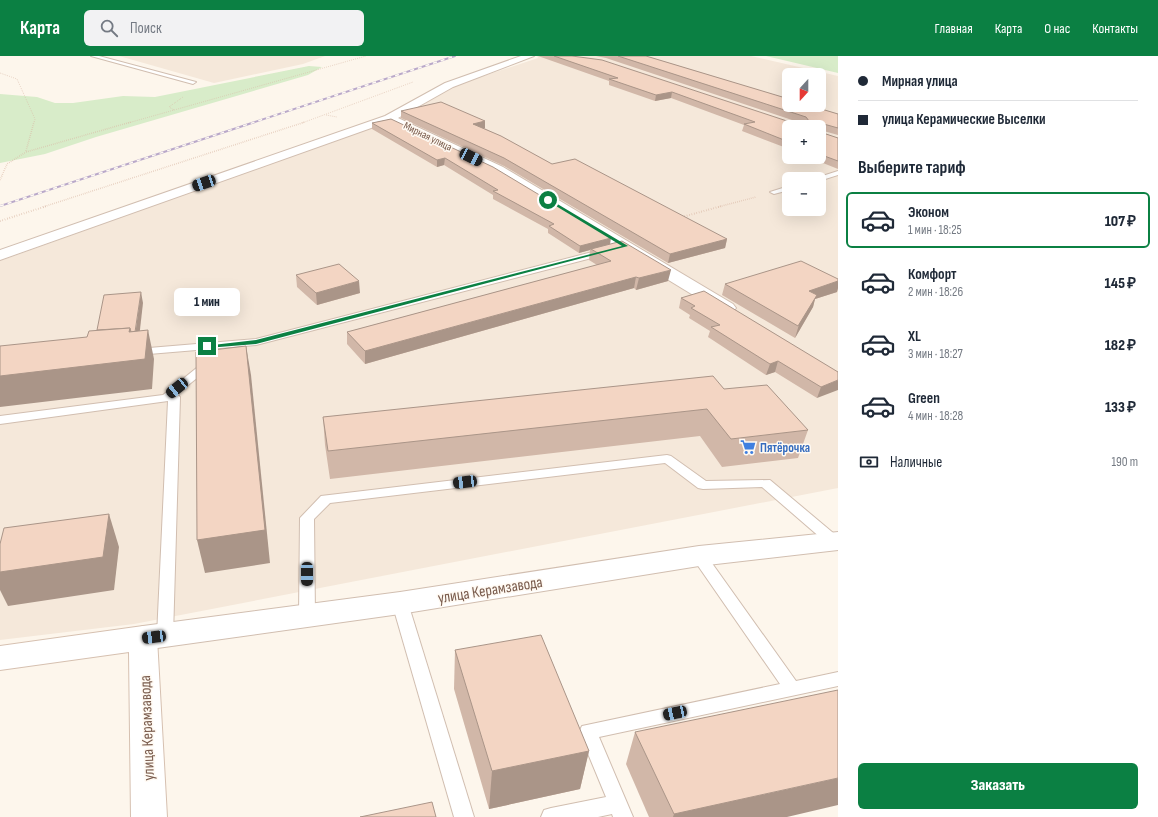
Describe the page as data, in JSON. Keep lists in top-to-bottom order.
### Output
{
  "streets": {
    "street": ["Мирная улица", "улица Керамзавода"]
  },
  "places": {
    "supermarket": ["Пятёрочка"]
  },
  "north": "bottom",
  "page": {
    "header": "Карта",
    "search": "Поиск",
    "nav": [
      "Главная",
      "Карта",
      "О нас",
      "Контакты"
    ],
    "banner": ["Мирная улица", "улица Керамические Выселки"],
    "map_buttons": ["+", "−"],
    "heading": "Выберите тариф",
    "list": [
      {
        "name": "Эконом",
        "note": "1 мин · 18:25",
        "value": "107 ₽"
      },
      {
        "name": "Комфорт",
        "note": "2 мин · 18:26",
        "value": "145 ₽"
      },
      {
        "name": "XL",
        "note": "3 мин · 18:27",
        "value": "182 ₽"
      },
      {
        "name": "Green",
        "note": "4 мин · 18:28",
        "value": "133 ₽"
      }
    ],
    "bubble": "1 мин",
    "pay": ["Наличные", "190 m"],
    "buttons": "Заказать"
  }
}
